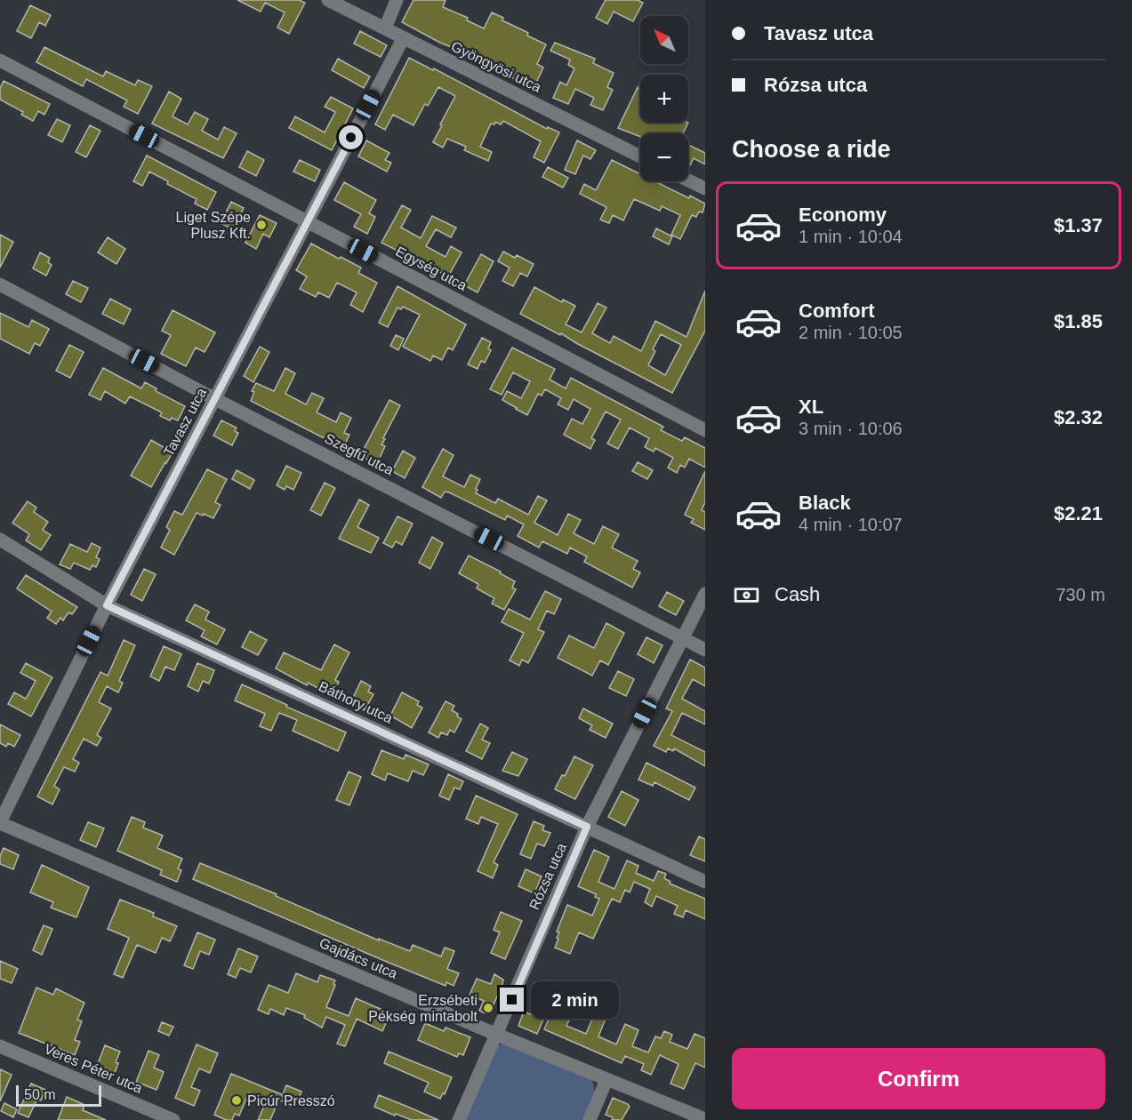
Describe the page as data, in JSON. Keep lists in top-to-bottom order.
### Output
{
  "streets": {
    "street": [
      "Gyöngyösi utca",
      "Egység utca",
      "Tavasz utca",
      "Szegfű utca",
      "Báthory utca",
      "Rózsa utca",
      "Gajdács utca",
      "Veres Péter utca"
    ]
  },
  "crossings": [
    ["Gyöngyösi utca", "Tavasz utca"],
    ["Egység utca", "Tavasz utca"],
    ["Tavasz utca", "Szegfű utca"],
    ["Tavasz utca", "Báthory utca"],
    ["Tavasz utca", "Gajdács utca"],
    ["Szegfű utca", "Rózsa utca"],
    ["Báthory utca", "Rózsa utca"],
    ["Rózsa utca", "Gajdács utca"]
  ],
  "places": ["Liget Szépe Plusz Kft.", "Erzsébeti Pékség mintabolt", "Picúr Presszó"],
  "scale_bar": "50 m",
  "north": "top left",
  "page": {
    "banner": ["Tavasz utca", "Rózsa utca"],
    "map_buttons": ["+", "−"],
    "heading": "Choose a ride",
    "list": [
      {
        "name": "Economy",
        "note": "1 min · 10:04",
        "value": "$1.37"
      },
      {
        "name": "Comfort",
        "note": "2 min · 10:05",
        "value": "$1.85"
      },
      {
        "name": "XL",
        "note": "3 min · 10:06",
        "value": "$2.32"
      },
      {
        "name": "Black",
        "note": "4 min · 10:07",
        "value": "$2.21"
      }
    ],
    "pay": ["Cash", "730 m"],
    "bubble": "2 min",
    "buttons": "Confirm",
    "scale": "50 m"
  }
}
